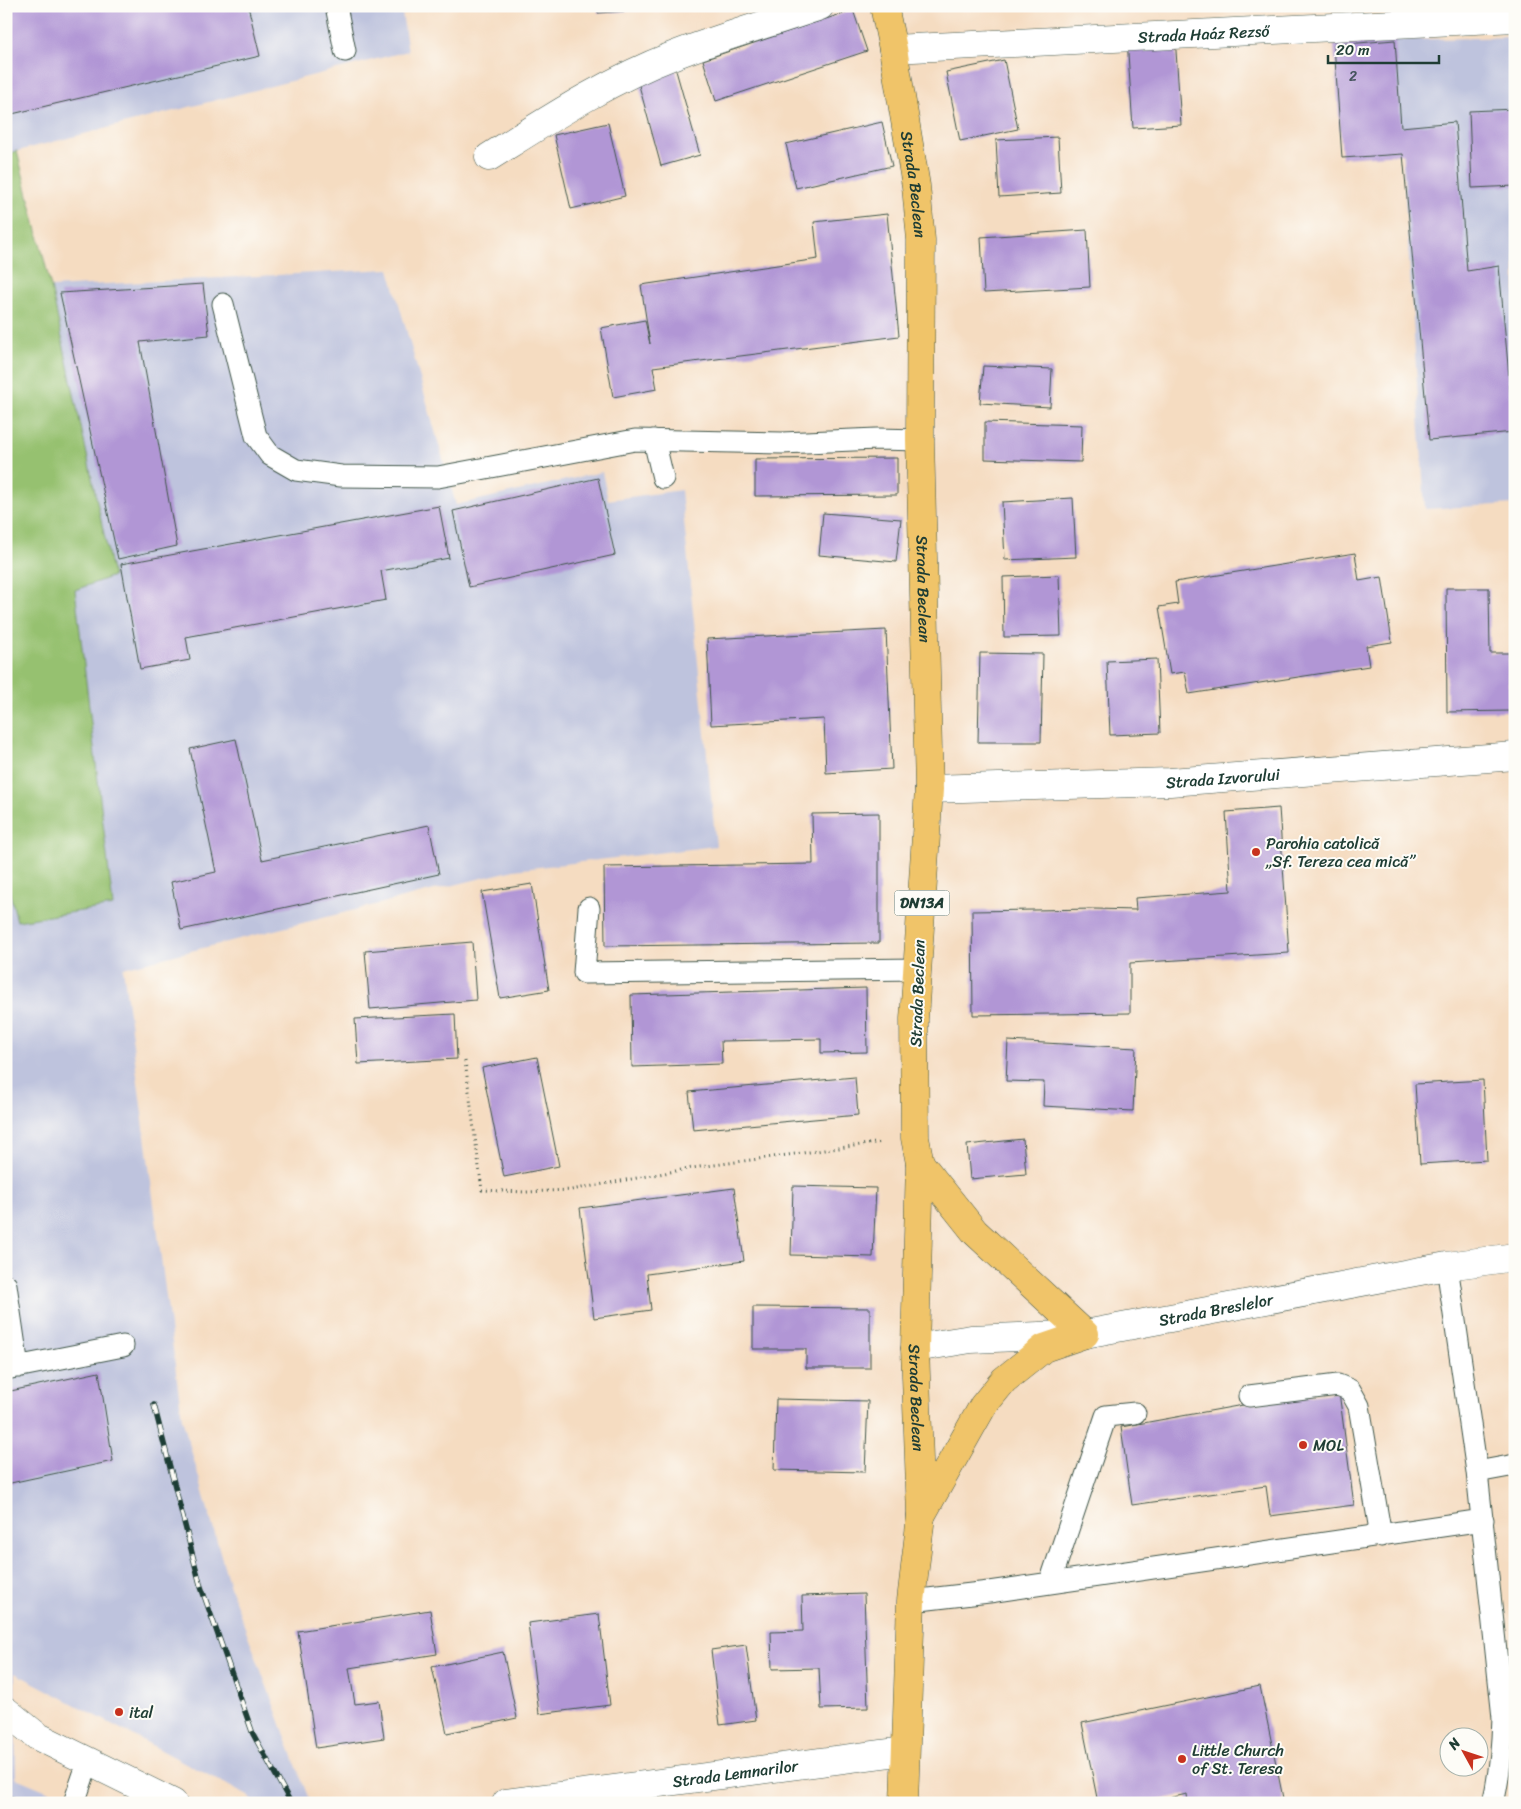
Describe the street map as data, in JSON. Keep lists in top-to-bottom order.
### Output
{
  "streets": {
    "main road": ["Strada Beclean", "DN13A"],
    "street": [
      "Strada Haáz Rezső",
      "Strada Izvorului",
      "Strada Breslelor",
      "Strada Lemnarilor"
    ]
  },
  "crossings": [
    ["Strada Haáz Rezső", "Strada Beclean"],
    ["Strada Beclean", "Strada Izvorului"],
    ["Strada Beclean", "Strada Breslelor"],
    ["Strada Beclean", "Strada Lemnarilor"]
  ],
  "places": [
    "Parohia catolică „Sf. Tereza cea mică”",
    "MOL",
    "ital",
    "Little Church of St. Teresa"
  ],
  "house_numbers": ["2"],
  "scale_bar": "20 m",
  "north": "top left"
}
